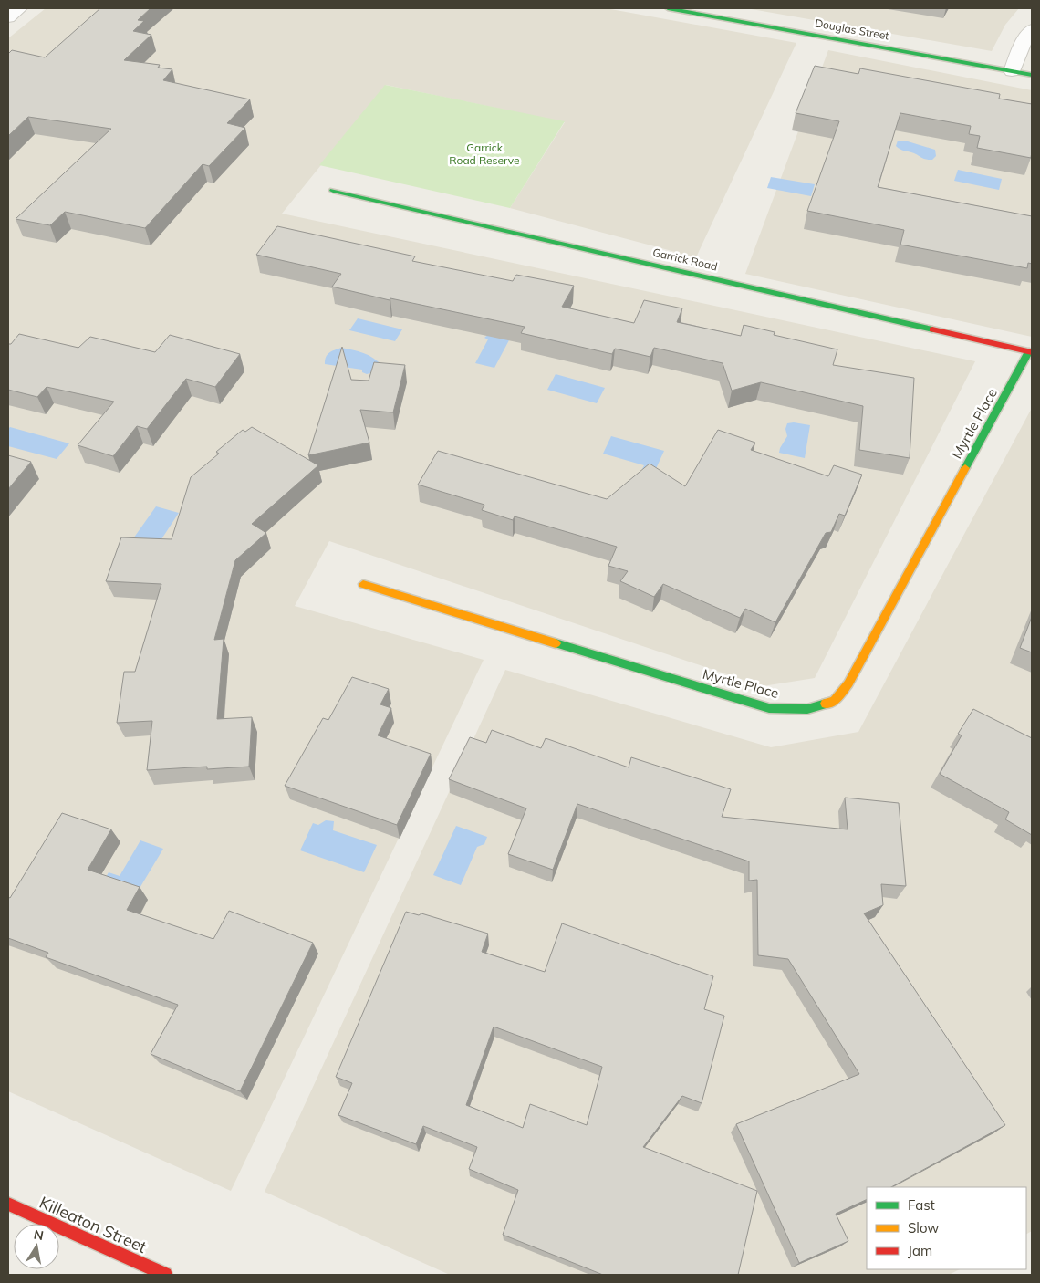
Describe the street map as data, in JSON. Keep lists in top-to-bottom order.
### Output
{
  "streets": {
    "street": [
      "Douglas Street",
      "Garrick Road",
      "Myrtle Place",
      "Killeaton Street"
    ]
  },
  "crossings": [
    ["Garrick Road", "Myrtle Place"]
  ],
  "parks": ["Garrick Road Reserve"],
  "legend": ["Fast", "Slow", "Jam"],
  "north": "top"
}
